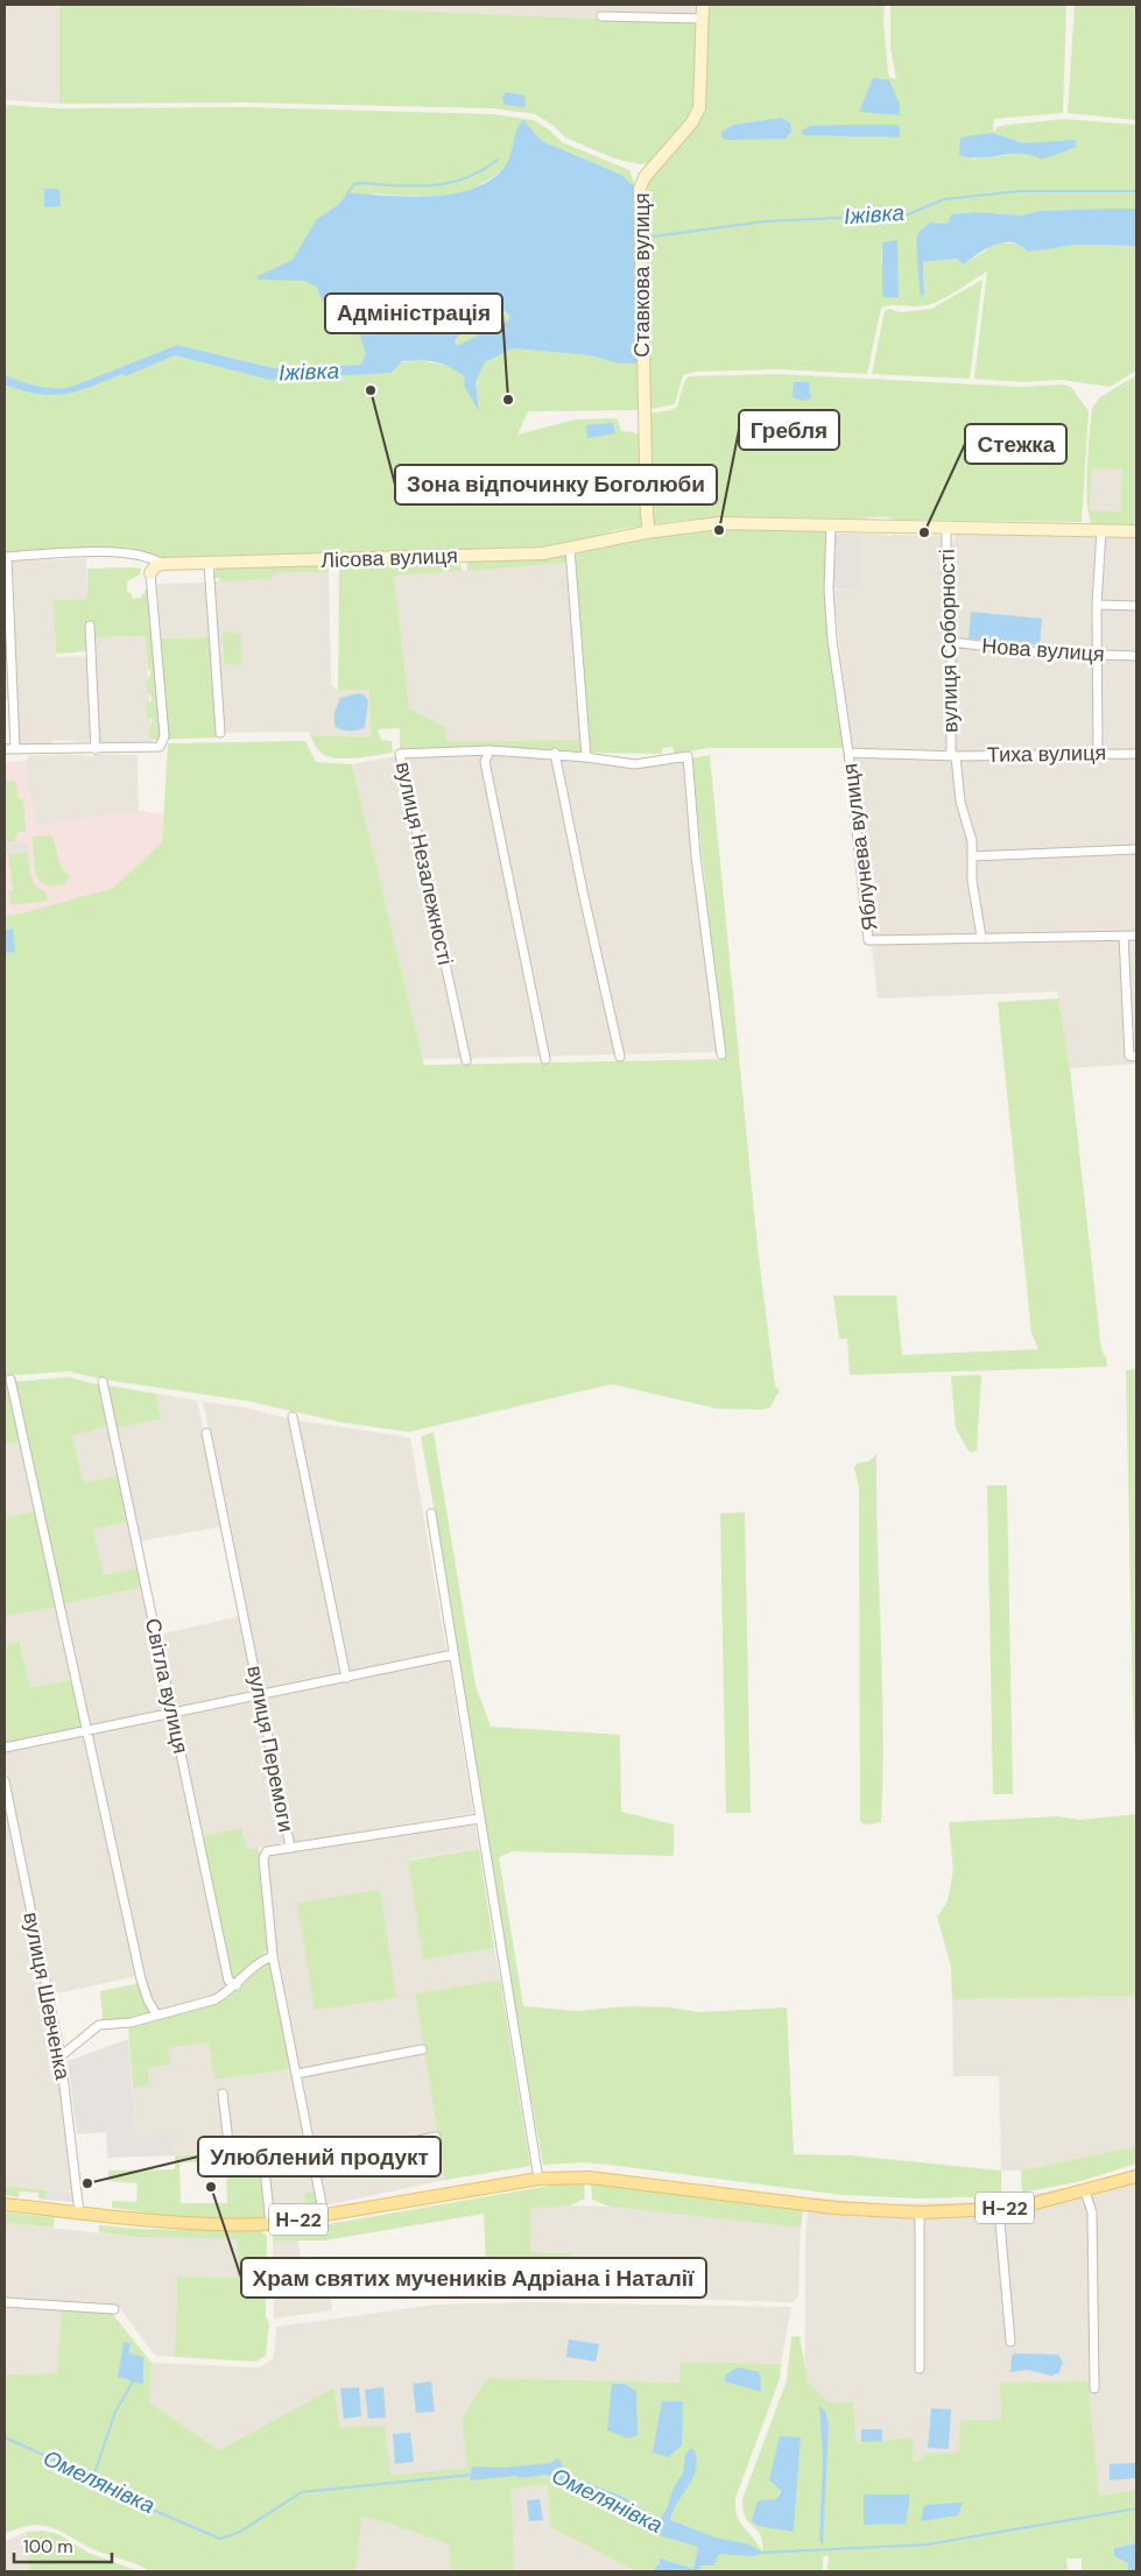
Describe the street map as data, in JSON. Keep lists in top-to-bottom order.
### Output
{
  "streets": {
    "main road": ["Н-22"],
    "street": [
      "Ставкова вулиця",
      "Лісова вулиця",
      "вулиця Соборності",
      "Нова вулиця",
      "Тиха вулиця",
      "Яблунева вулиця",
      "вулиця Незалежності",
      "Світла вулиця",
      "вулиця Перемоги",
      "вулиця Шевченка"
    ]
  },
  "crossings": [
    ["Ставкова вулиця", "Лісова вулиця"],
    ["Лісова вулиця", "вулиця Соборності"],
    ["Лісова вулиця", "Яблунева вулиця"],
    ["вулиця Соборності", "Нова вулиця"],
    ["вулиця Соборності", "Тиха вулиця"],
    ["Тиха вулиця", "Яблунева вулиця"],
    ["вулиця Перемоги", "Н-22"],
    ["вулиця Шевченка", "Н-22"]
  ],
  "water": ["Іжівка", "Омелянівка"],
  "places": [
    "Зона відпочинку Боголюби",
    "Адміністрація",
    "Гребля",
    "Стежка",
    "Улюблений продукт",
    "Храм святих мучеників Адріана і Наталії"
  ],
  "scale_bar": "100 m"
}
